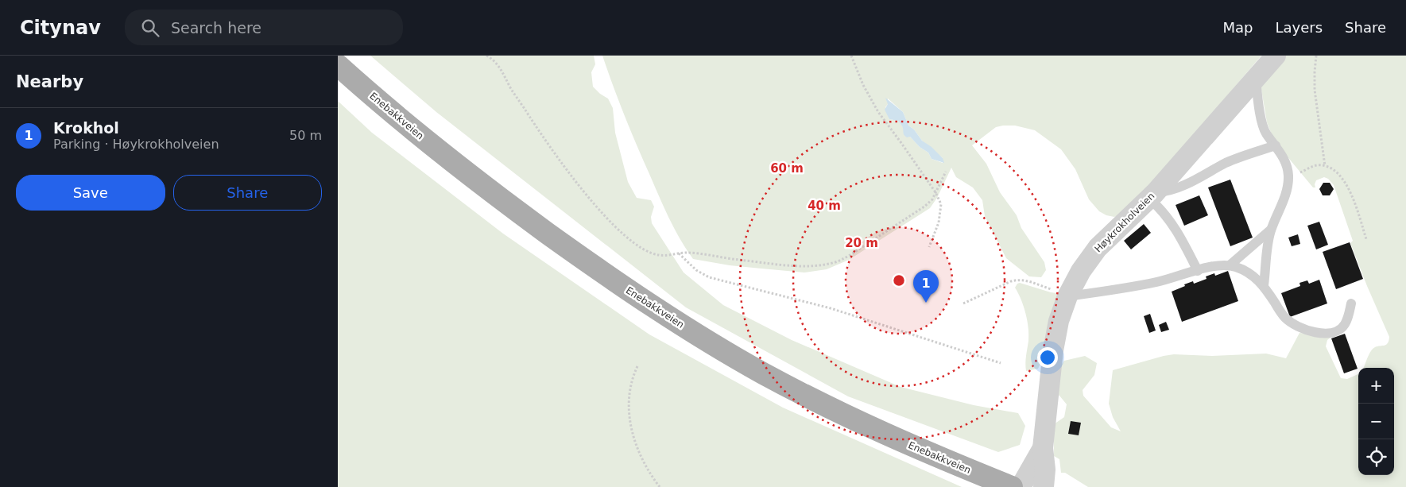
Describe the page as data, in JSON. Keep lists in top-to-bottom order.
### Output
{
  "streets": {
    "main road": ["Enebakkveien"],
    "street": ["Høykrokholveien"]
  },
  "page": {
    "header": "Citynav",
    "search": "Search here",
    "nav": ["Map", "Layers", "Share"],
    "heading": "Nearby",
    "list": [
      {
        "mark": "1",
        "name": "Krokhol",
        "note": "Parking · Høykrokholveien",
        "value": "50 m"
      }
    ],
    "buttons": ["Save", "Share"],
    "pins": "1",
    "map_buttons": ["+", "−"]
  },
  "rings": ["60 m", "40 m", "20 m"]
}
